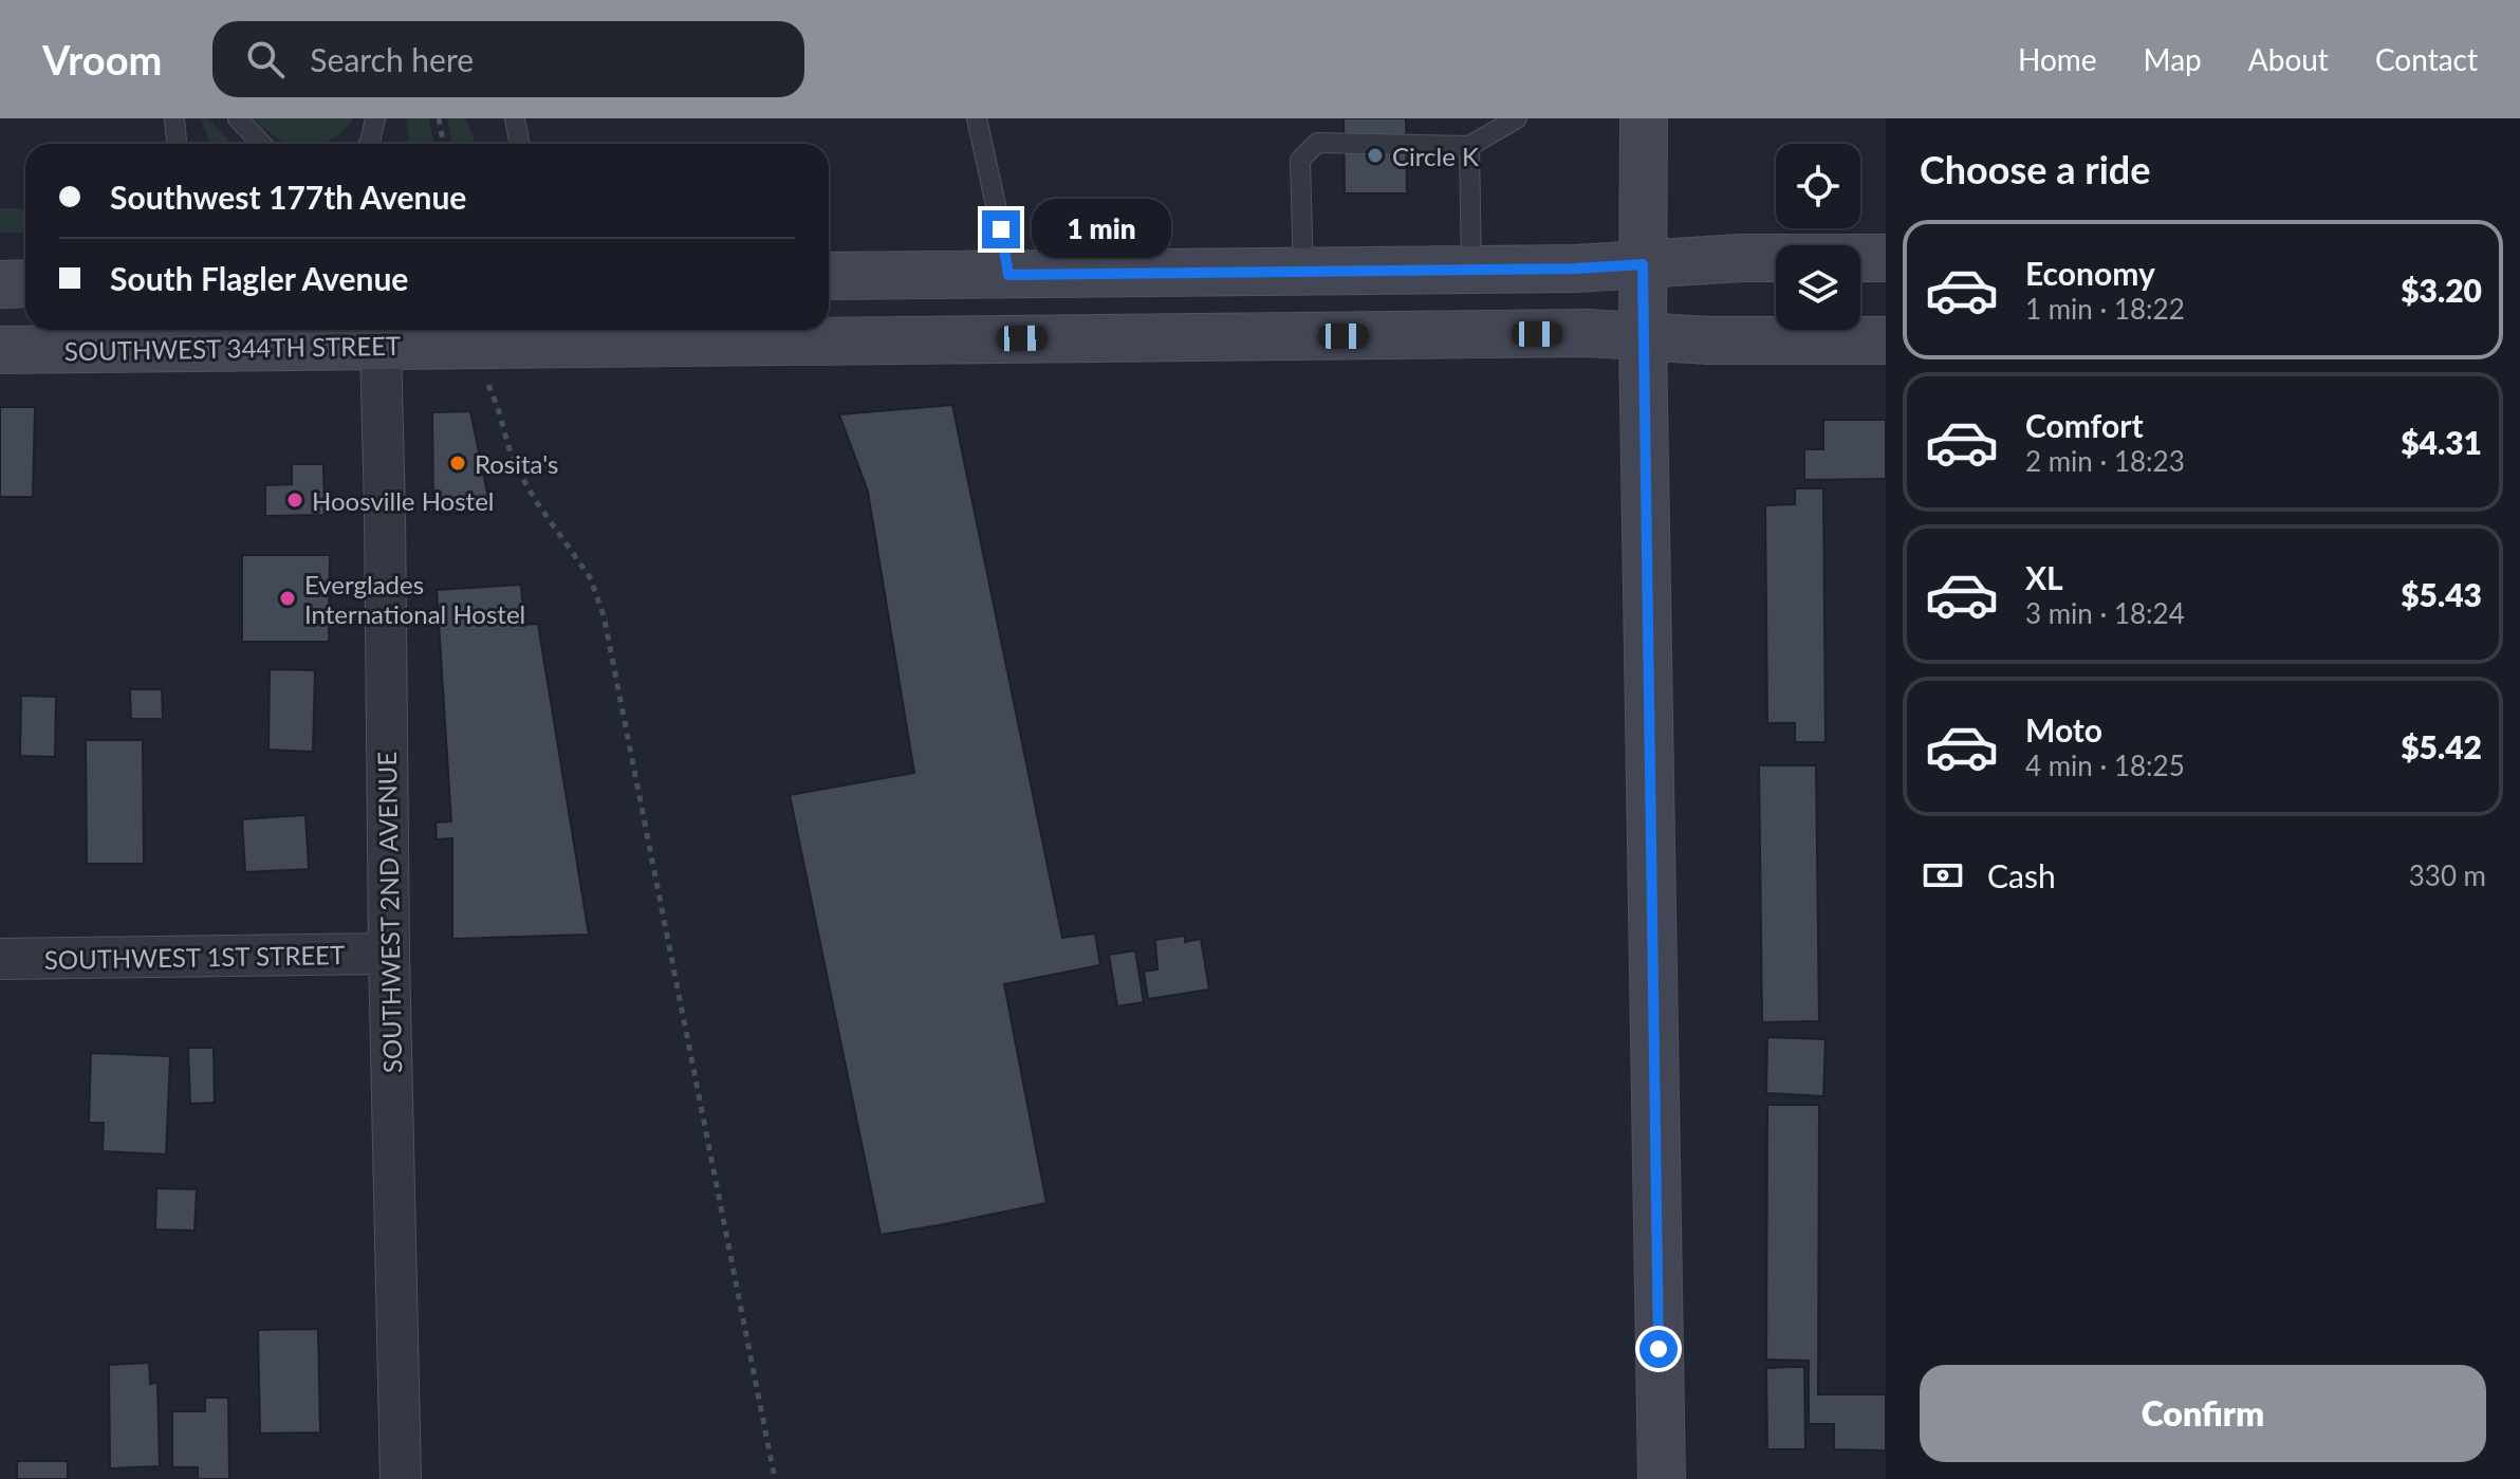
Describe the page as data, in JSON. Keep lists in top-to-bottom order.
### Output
{
  "streets": {
    "main road": ["SOUTHWEST 344TH STREET"],
    "street": ["SOUTHWEST 2ND AVENUE", "SOUTHWEST 1ST STREET"]
  },
  "crossings": [
    ["SOUTHWEST 344TH STREET", "SOUTHWEST 2ND AVENUE"],
    ["SOUTHWEST 2ND AVENUE", "SOUTHWEST 1ST STREET"]
  ],
  "places": [
    "Circle K",
    "Rosita's",
    "Hoosville Hostel",
    "Everglades International Hostel"
  ],
  "page": {
    "header": "Vroom",
    "search": "Search here",
    "nav": [
      "Home",
      "Map",
      "About",
      "Contact"
    ],
    "heading": "Choose a ride",
    "banner": ["Southwest 177th Avenue", "South Flagler Avenue"],
    "bubble": "1 min",
    "list": [
      {
        "name": "Economy",
        "note": "1 min · 18:22",
        "value": "$3.20"
      },
      {
        "name": "Comfort",
        "note": "2 min · 18:23",
        "value": "$4.31"
      },
      {
        "name": "XL",
        "note": "3 min · 18:24",
        "value": "$5.43"
      },
      {
        "name": "Moto",
        "note": "4 min · 18:25",
        "value": "$5.42"
      }
    ],
    "pay": ["Cash", "330 m"],
    "buttons": "Confirm"
  }
}
